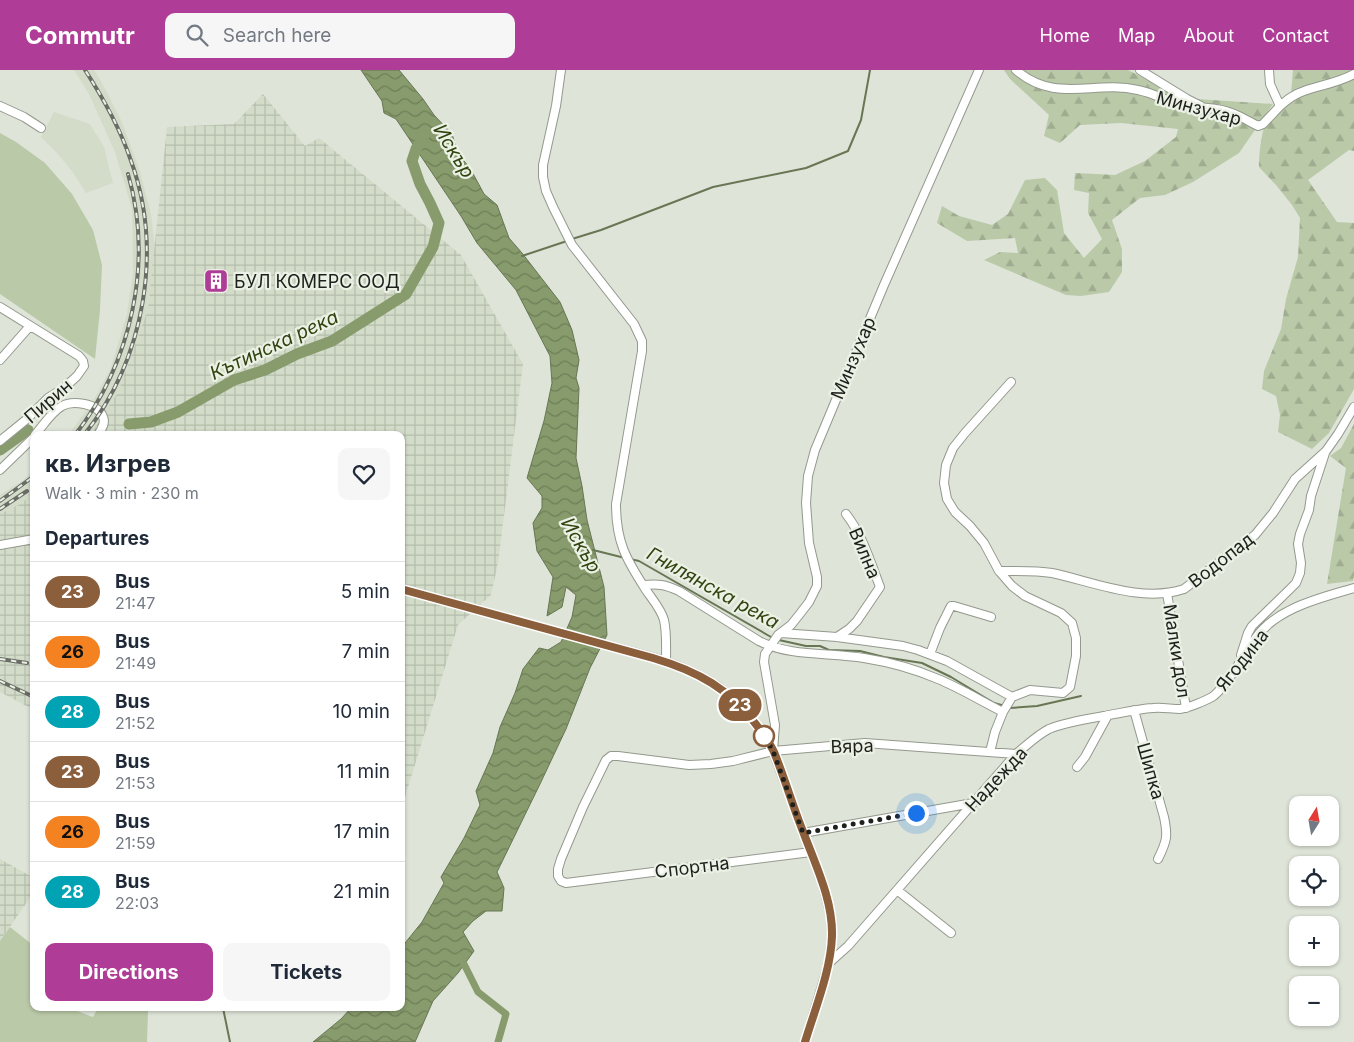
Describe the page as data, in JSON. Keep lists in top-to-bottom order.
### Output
{
  "streets": {
    "street": [
      "Минзухар",
      "Пирин",
      "Вилна",
      "Водопад",
      "Малки дол",
      "Ягодина",
      "Вяра",
      "Шипка",
      "Надежда",
      "Спортна"
    ]
  },
  "crossings": [
    ["Водопад", "Малки дол"],
    ["Малки дол", "Надежда"],
    ["Ягодина", "Надежда"],
    ["Вяра", "Надежда"],
    ["Вяра", "Спортна"],
    ["Шипка", "Надежда"]
  ],
  "water": ["Искър", "Кътинска река", "Гнилянска река"],
  "places": {
    "building": ["БУЛ КОМЕРС ООД"]
  },
  "lines": ["bus line 23"],
  "north": "top",
  "page": {
    "header": "Commutr",
    "search": "Search here",
    "nav": [
      "Home",
      "Map",
      "About",
      "Contact"
    ],
    "on_map": "23",
    "heading": [
      ["кв. Изгрев", "Walk · 3 min · 230 m"],
      "Departures"
    ],
    "list": [
      {
        "mark": "23",
        "name": "Bus",
        "note": "21:47",
        "value": "5 min"
      },
      {
        "mark": "26",
        "name": "Bus",
        "note": "21:49",
        "value": "7 min"
      },
      {
        "mark": "28",
        "name": "Bus",
        "note": "21:52",
        "value": "10 min"
      },
      {
        "mark": "23",
        "name": "Bus",
        "note": "21:53",
        "value": "11 min"
      },
      {
        "mark": "26",
        "name": "Bus",
        "note": "21:59",
        "value": "17 min"
      },
      {
        "mark": "28",
        "name": "Bus",
        "note": "22:03",
        "value": "21 min"
      }
    ],
    "map_buttons": ["+", "−"],
    "buttons": ["Directions", "Tickets"]
  }
}
